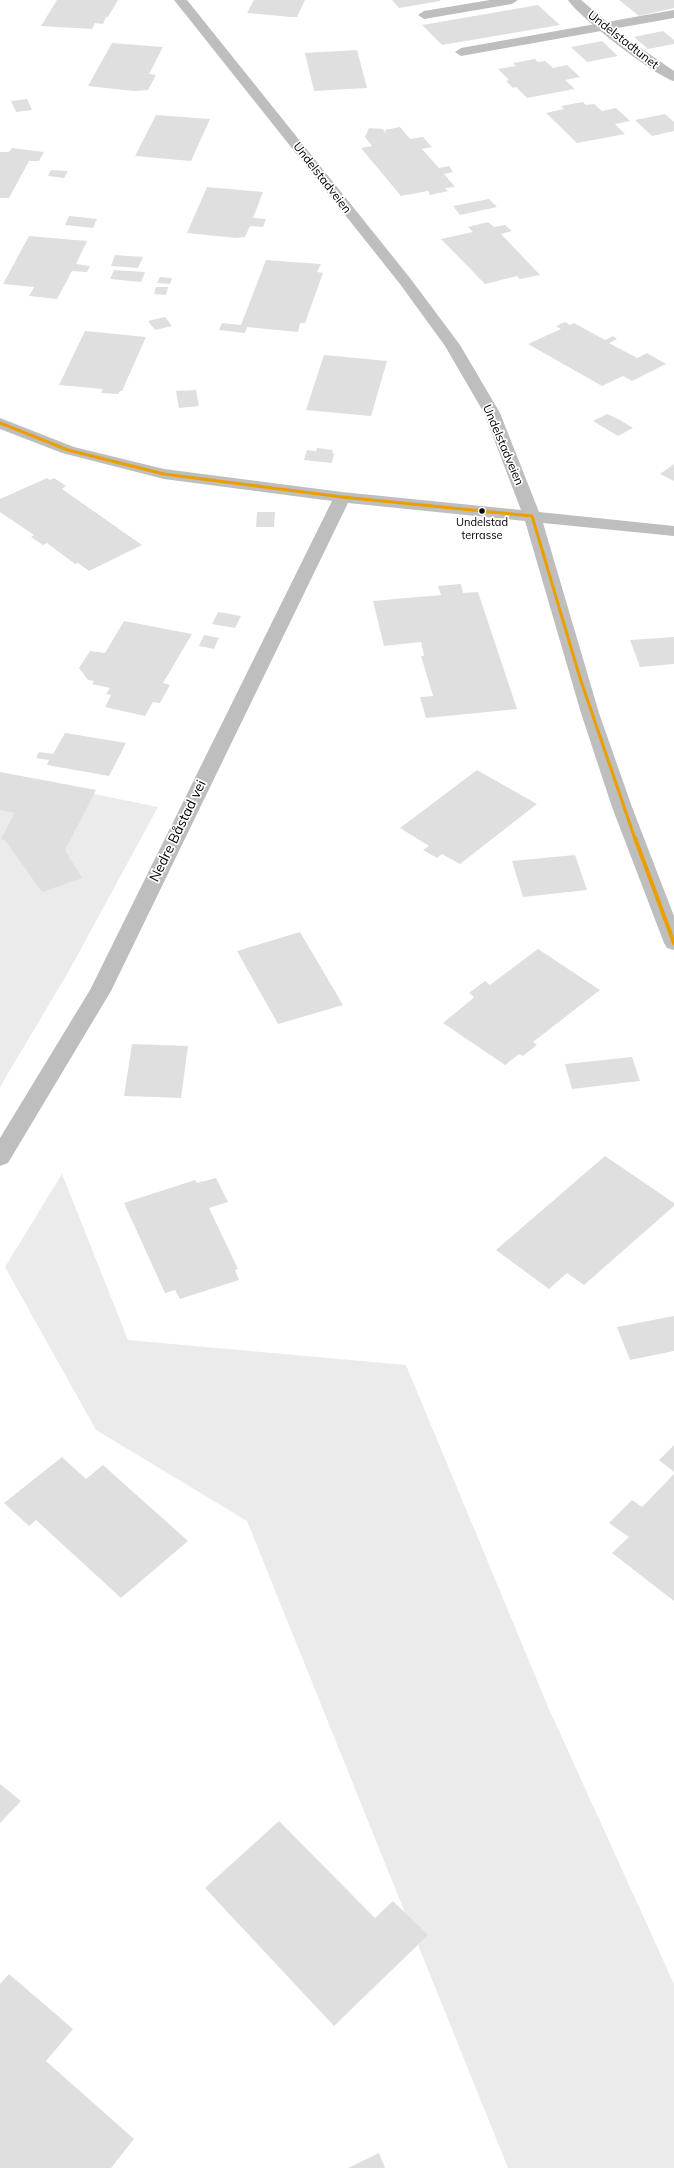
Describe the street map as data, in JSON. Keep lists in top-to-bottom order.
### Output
{
  "streets": {
    "street": ["Undelstadtunet", "Undelstadveien", "Nedre Båstad vei"]
  },
  "places": ["Undelstad terrasse"]
}
